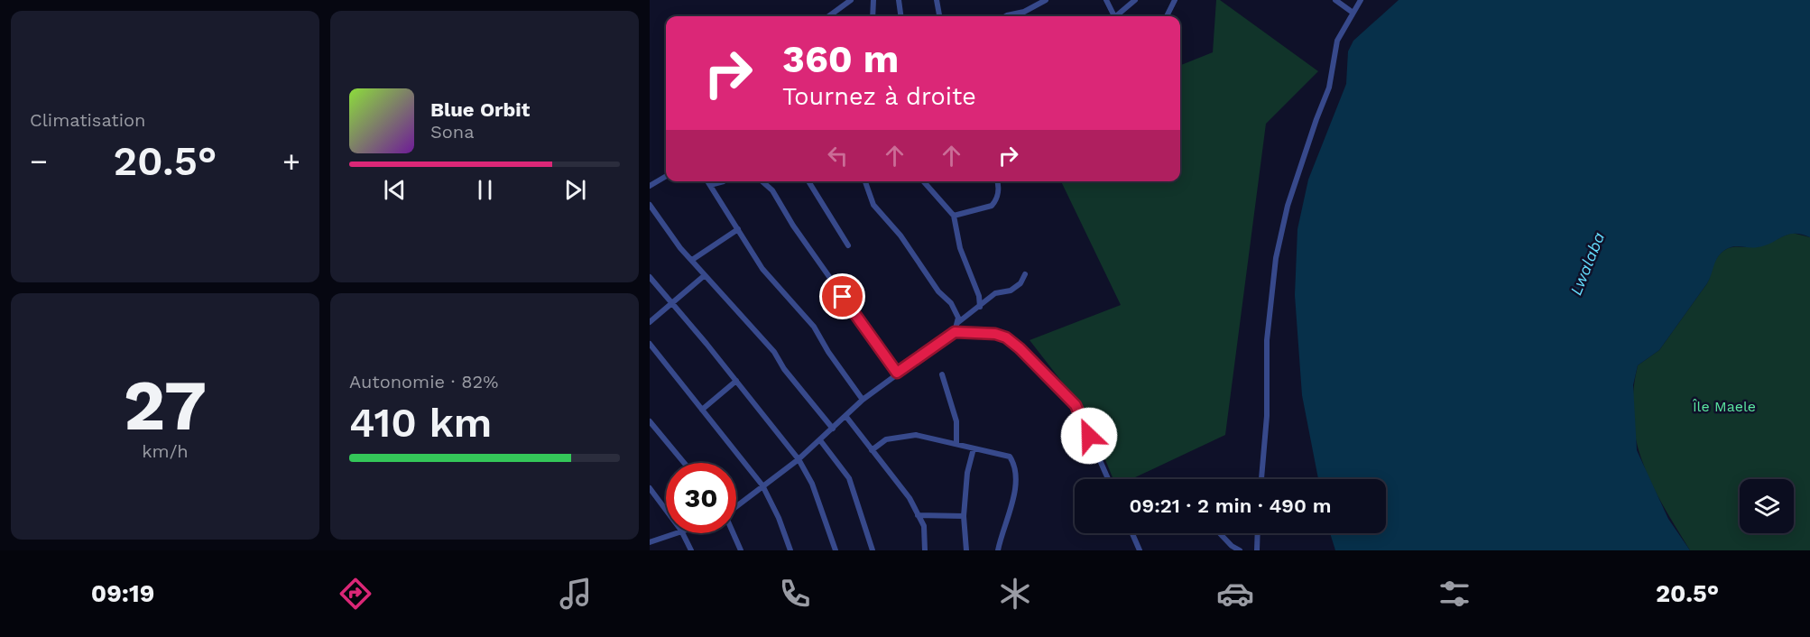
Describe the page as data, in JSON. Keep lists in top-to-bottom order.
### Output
{
  "water": ["Lwalaba"],
  "parks": ["Île Maele"],
  "page": {
    "tile": [
      "Climatisation",
      ["27", "km/h"],
      ["Autonomie · 82%", "410 km"]
    ],
    "turn": ["360 m", "Tournez à droite"],
    "song": ["Blue Orbit", "Sona"],
    "heat": ["−", "20.5°", "+"],
    "limit": "30",
    "trip": "09:21 · 2 min · 490 m",
    "tabs": ["09:19", "20.5°"]
  }
}
